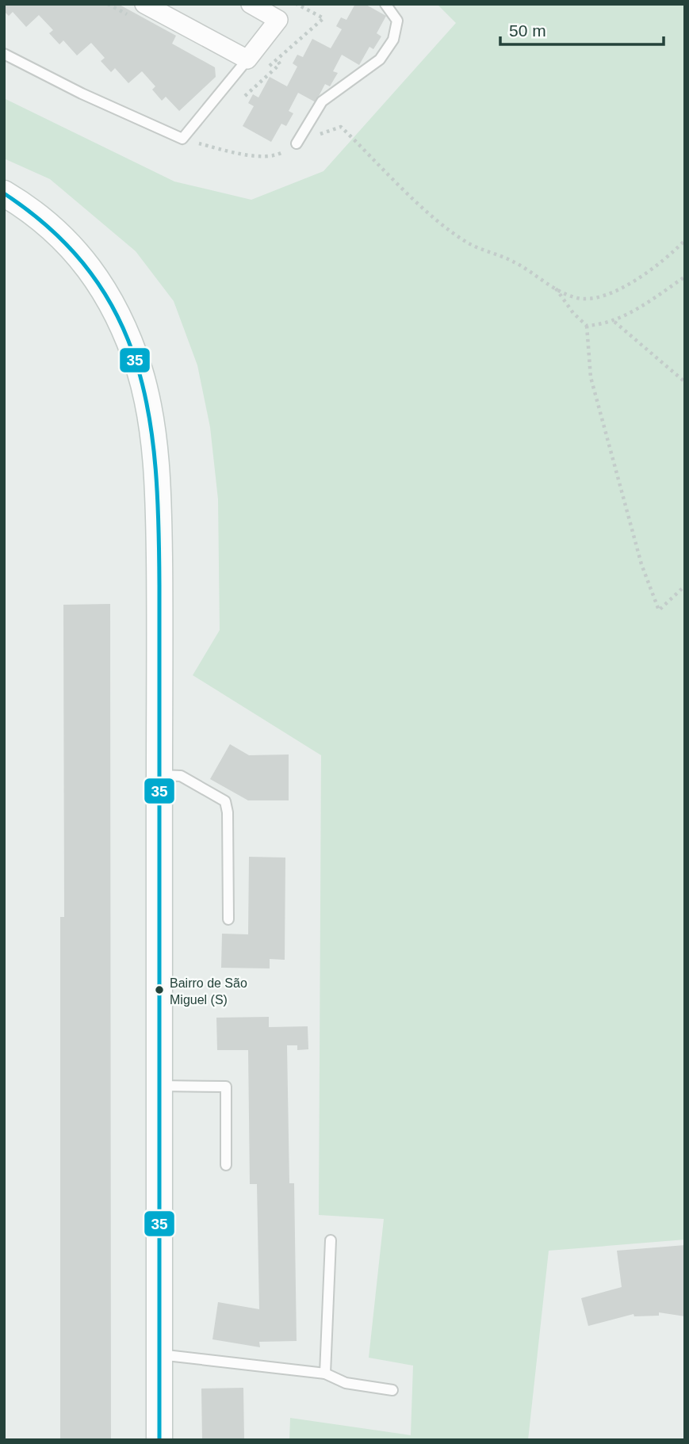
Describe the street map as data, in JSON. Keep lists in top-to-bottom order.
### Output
{
  "places": ["Bairro de São Miguel (S)"],
  "lines": ["transit line 35"],
  "scale_bar": "50 m"
}
